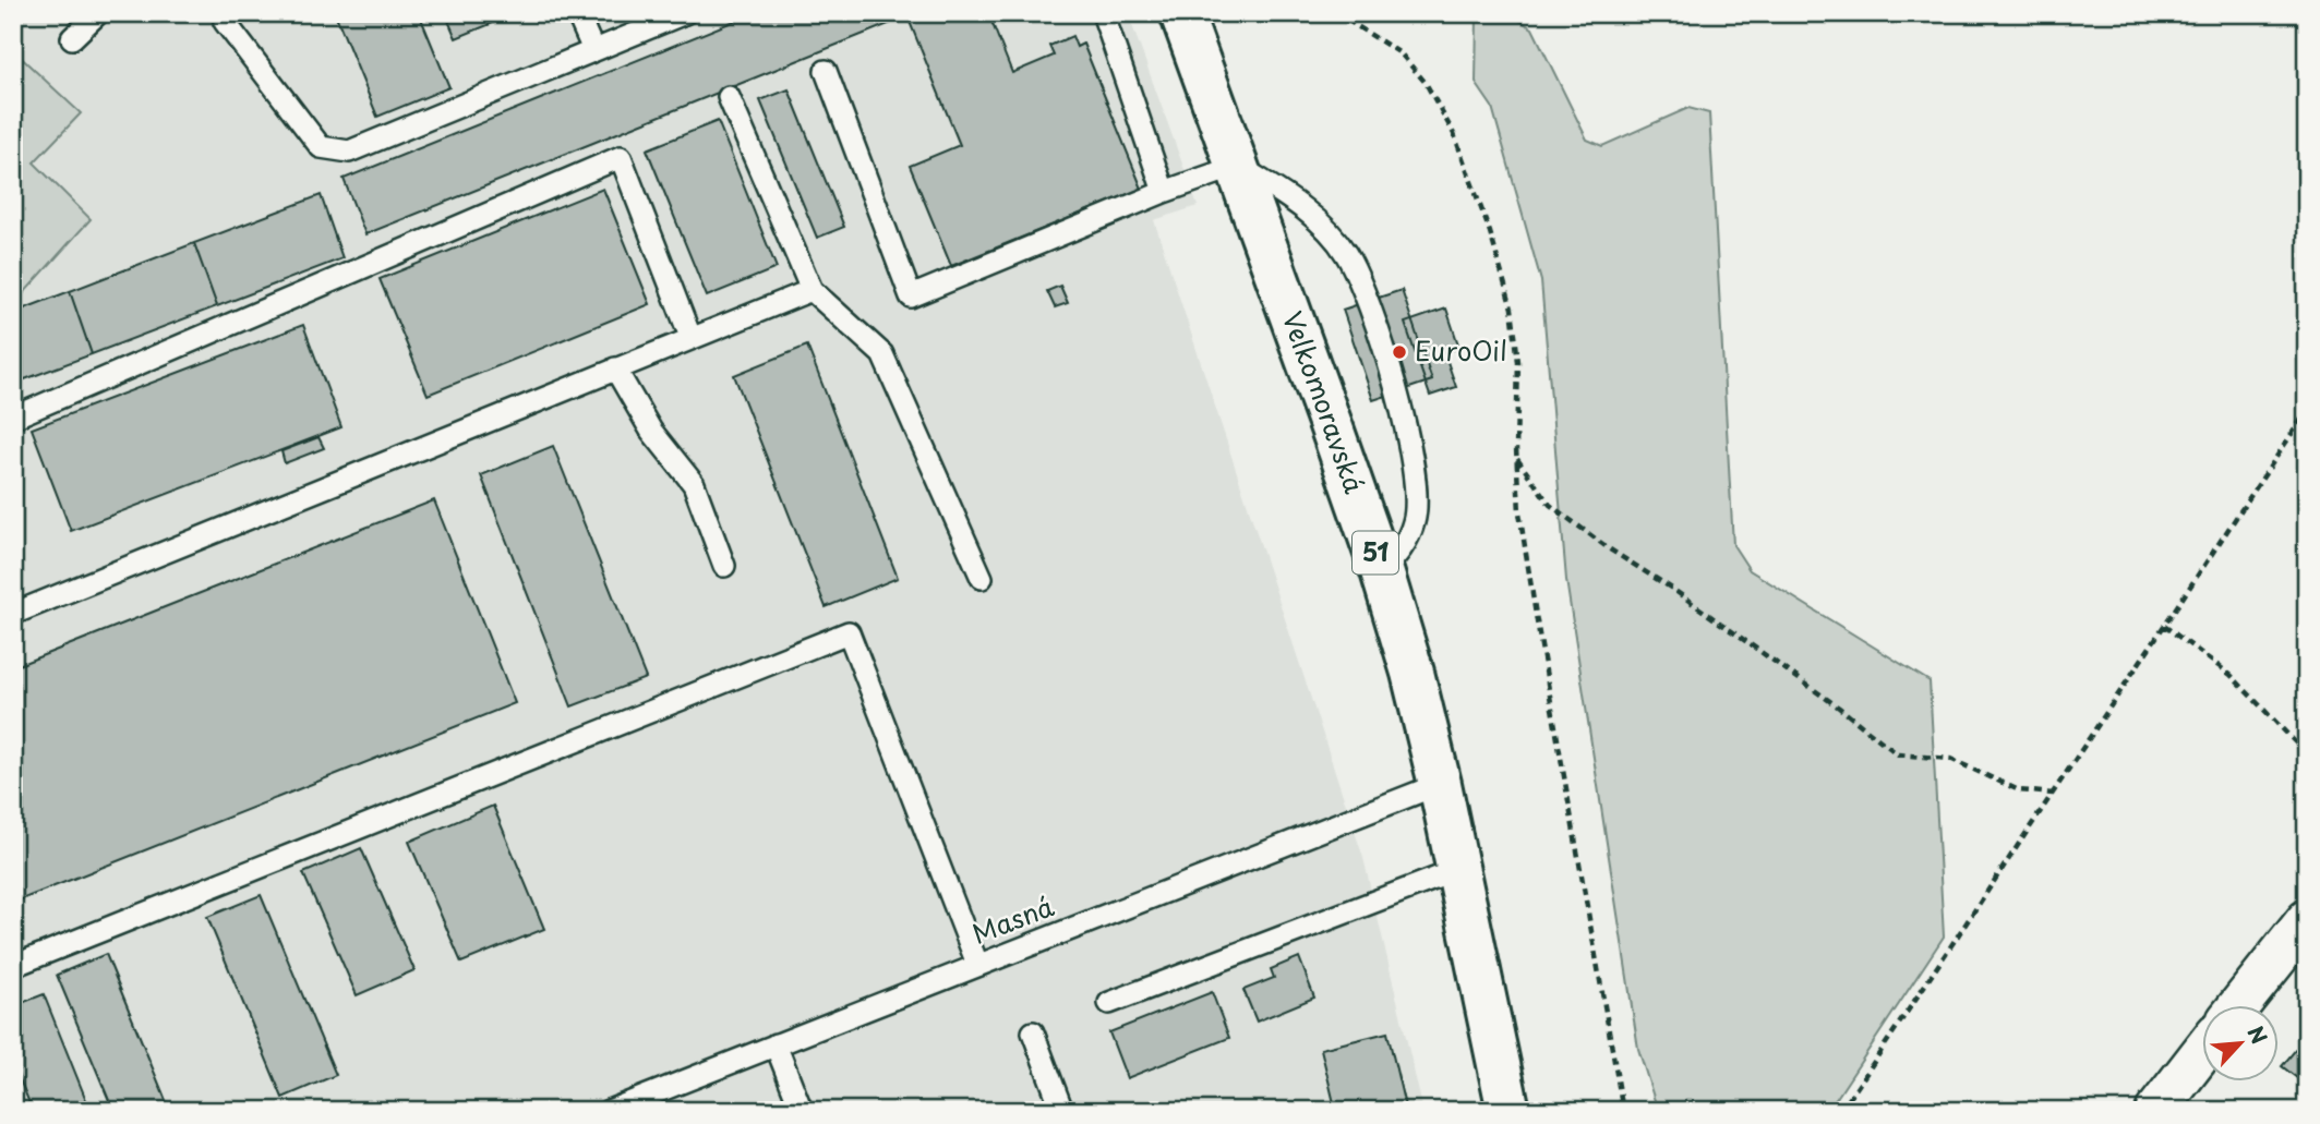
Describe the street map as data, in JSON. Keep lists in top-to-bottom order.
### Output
{
  "streets": {
    "main road": ["Velkomoravská", "51"],
    "lane": ["Masná"]
  },
  "crossings": [
    ["Velkomoravská", "Masná"]
  ],
  "places": ["EuroOil"],
  "north": "top right"
}
